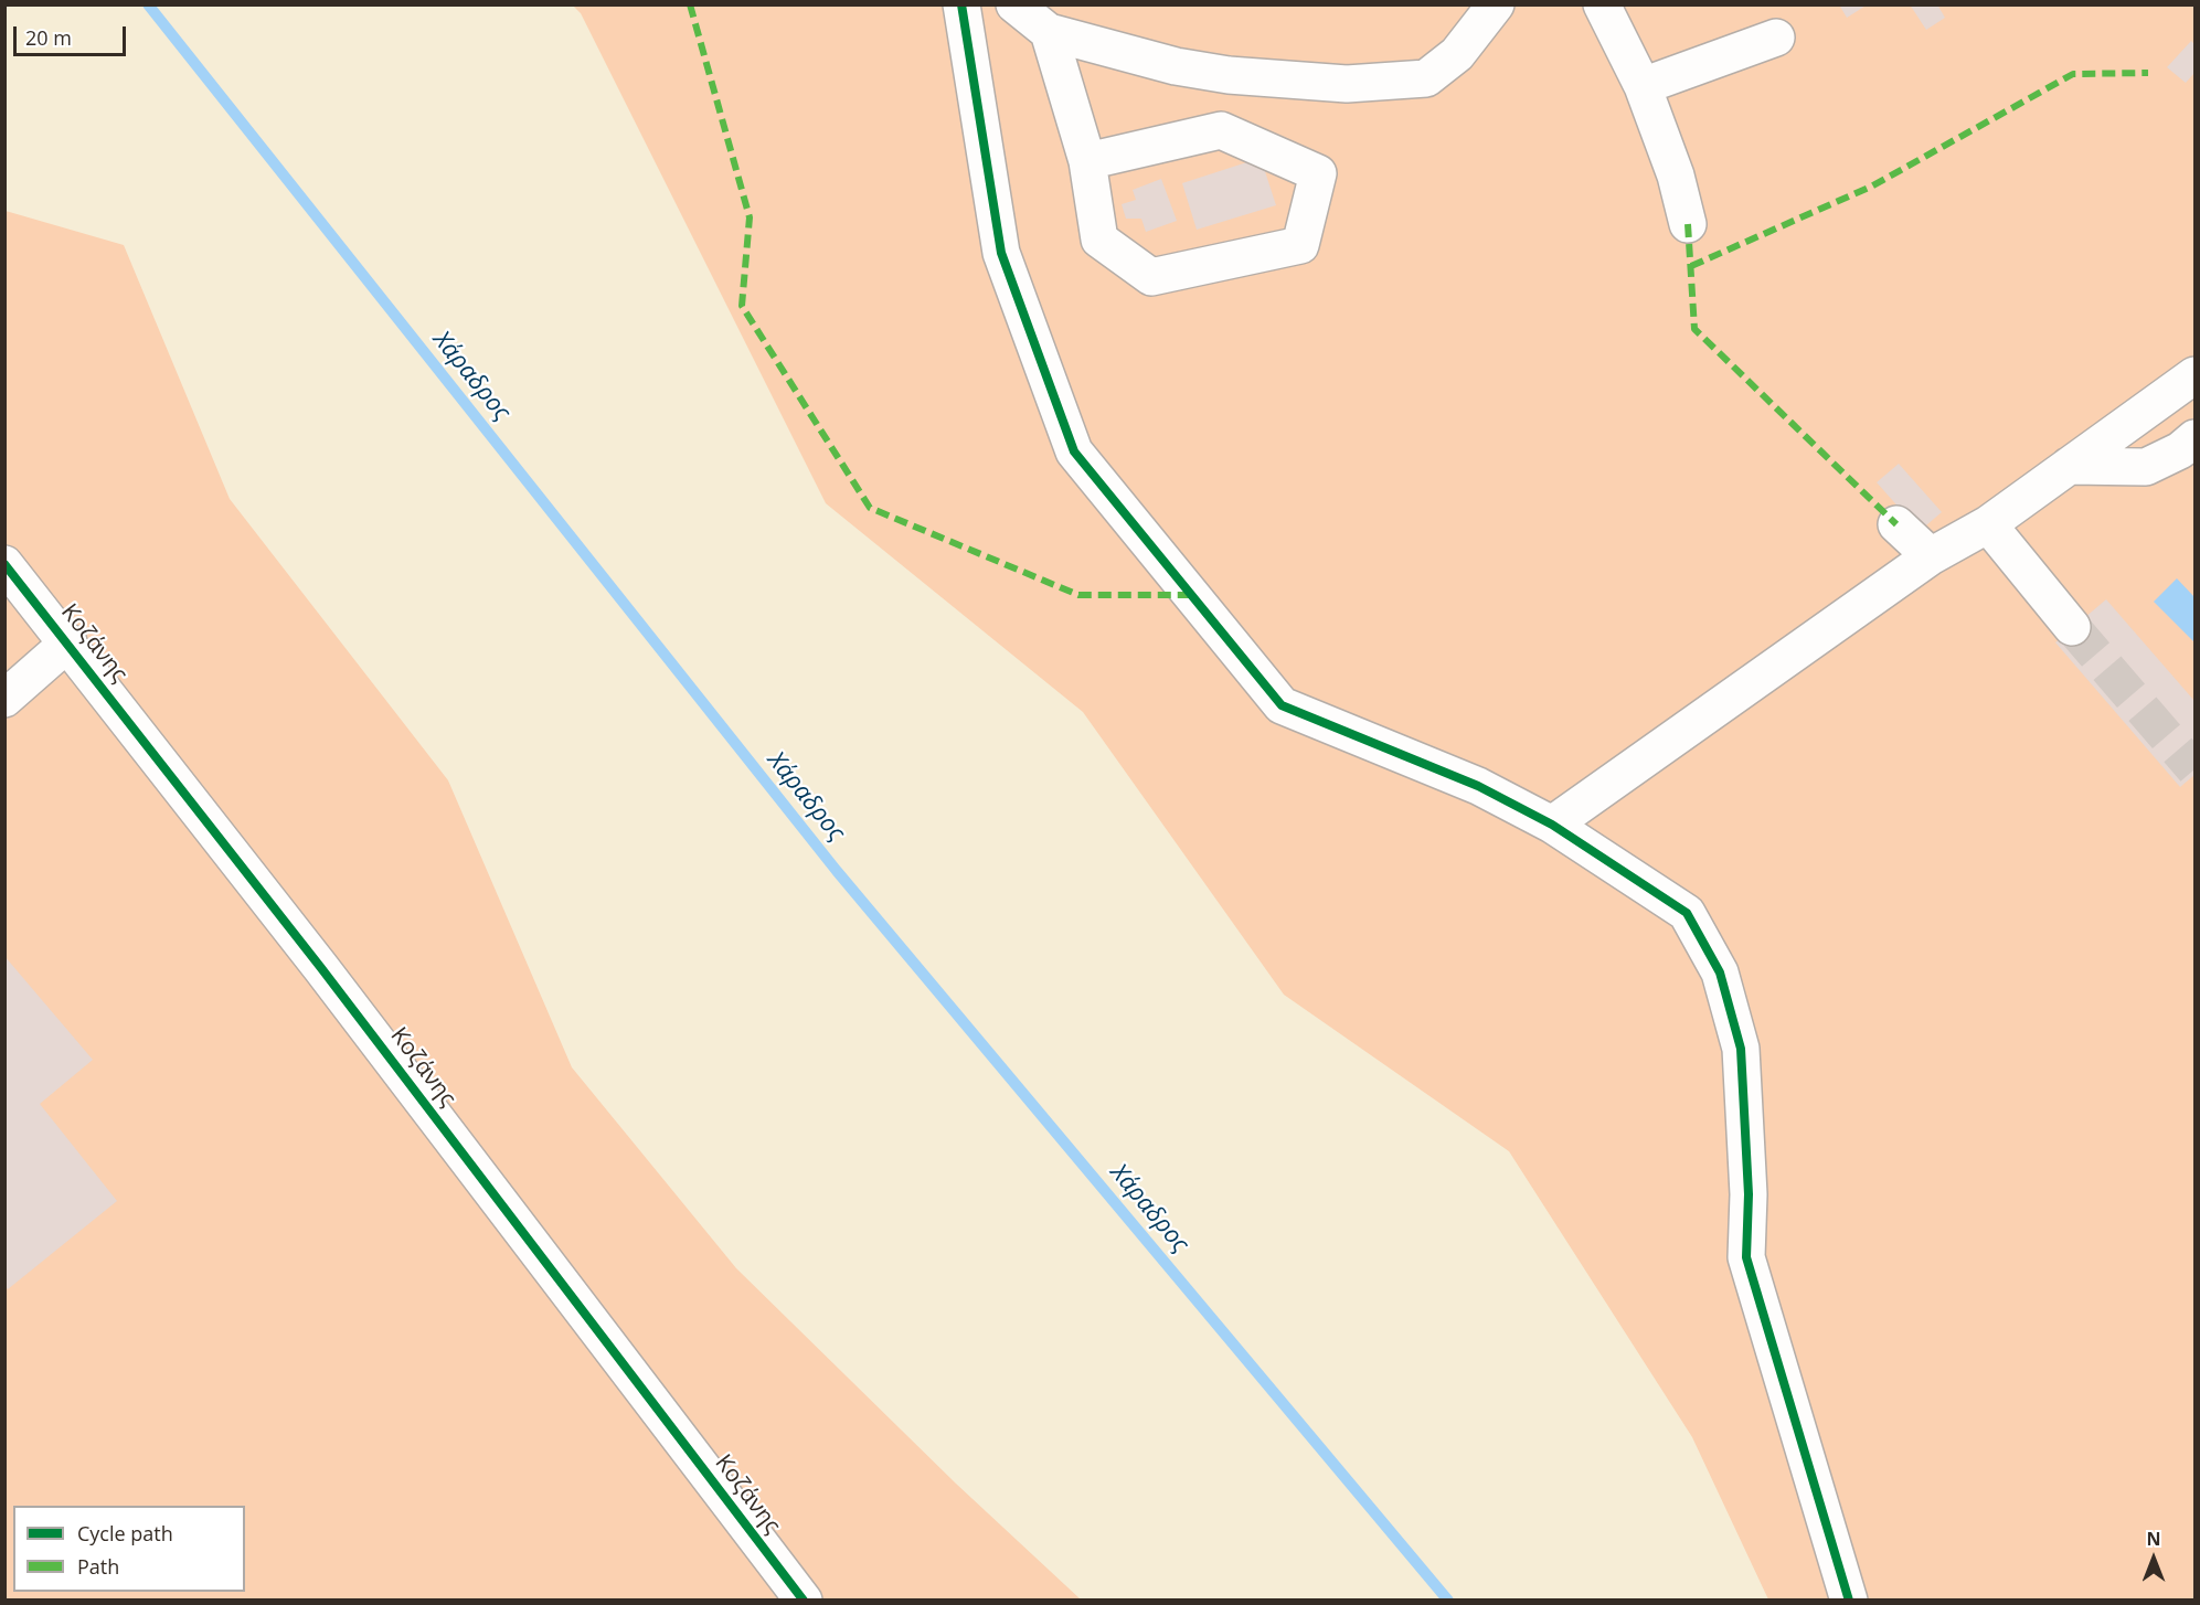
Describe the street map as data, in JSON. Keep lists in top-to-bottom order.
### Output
{
  "streets": {
    "street": ["Κοζάνης"]
  },
  "water": ["Χάραδρος"],
  "legend": ["Cycle path", "Path"],
  "scale_bar": "20 m",
  "north": "top"
}
